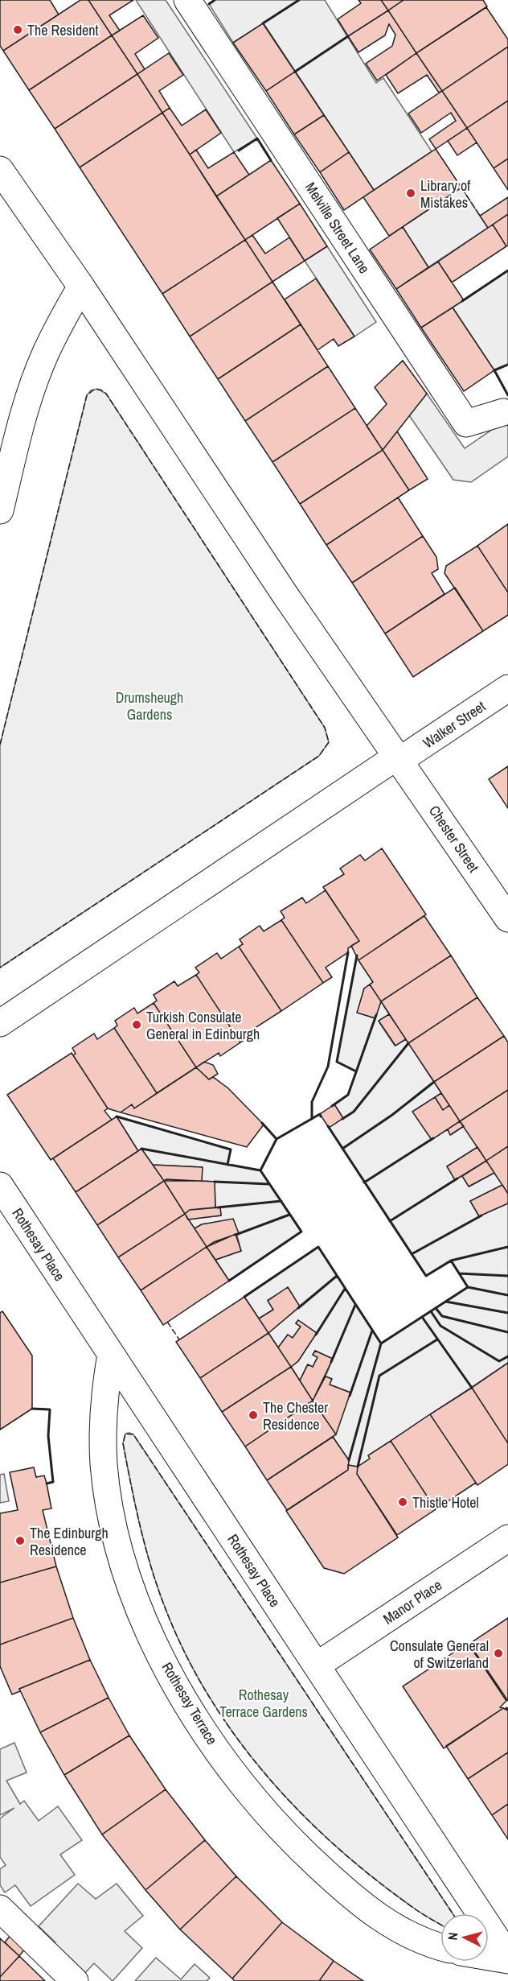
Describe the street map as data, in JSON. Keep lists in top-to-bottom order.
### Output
{
  "streets": {
    "street": [
      "Melville Street Lane",
      "Walker Street",
      "Chester Street",
      "Rothesay Place",
      "Manor Place",
      "Rothesay Terrace"
    ]
  },
  "crossings": [
    ["Walker Street", "Chester Street"],
    ["Rothesay Place", "Manor Place"],
    ["Rothesay Place", "Rothesay Terrace"]
  ],
  "parks": ["Drumsheugh Gardens", "Rothesay Terrace Gardens"],
  "places": [
    "The Resident",
    "Library of Mistakes",
    "Turkish Consulate General in Edinburgh",
    "The Chester Residence",
    "Thistle Hotel",
    "The Edinburgh Residence",
    "Consulate General of Switzerland"
  ],
  "north": "left"
}
